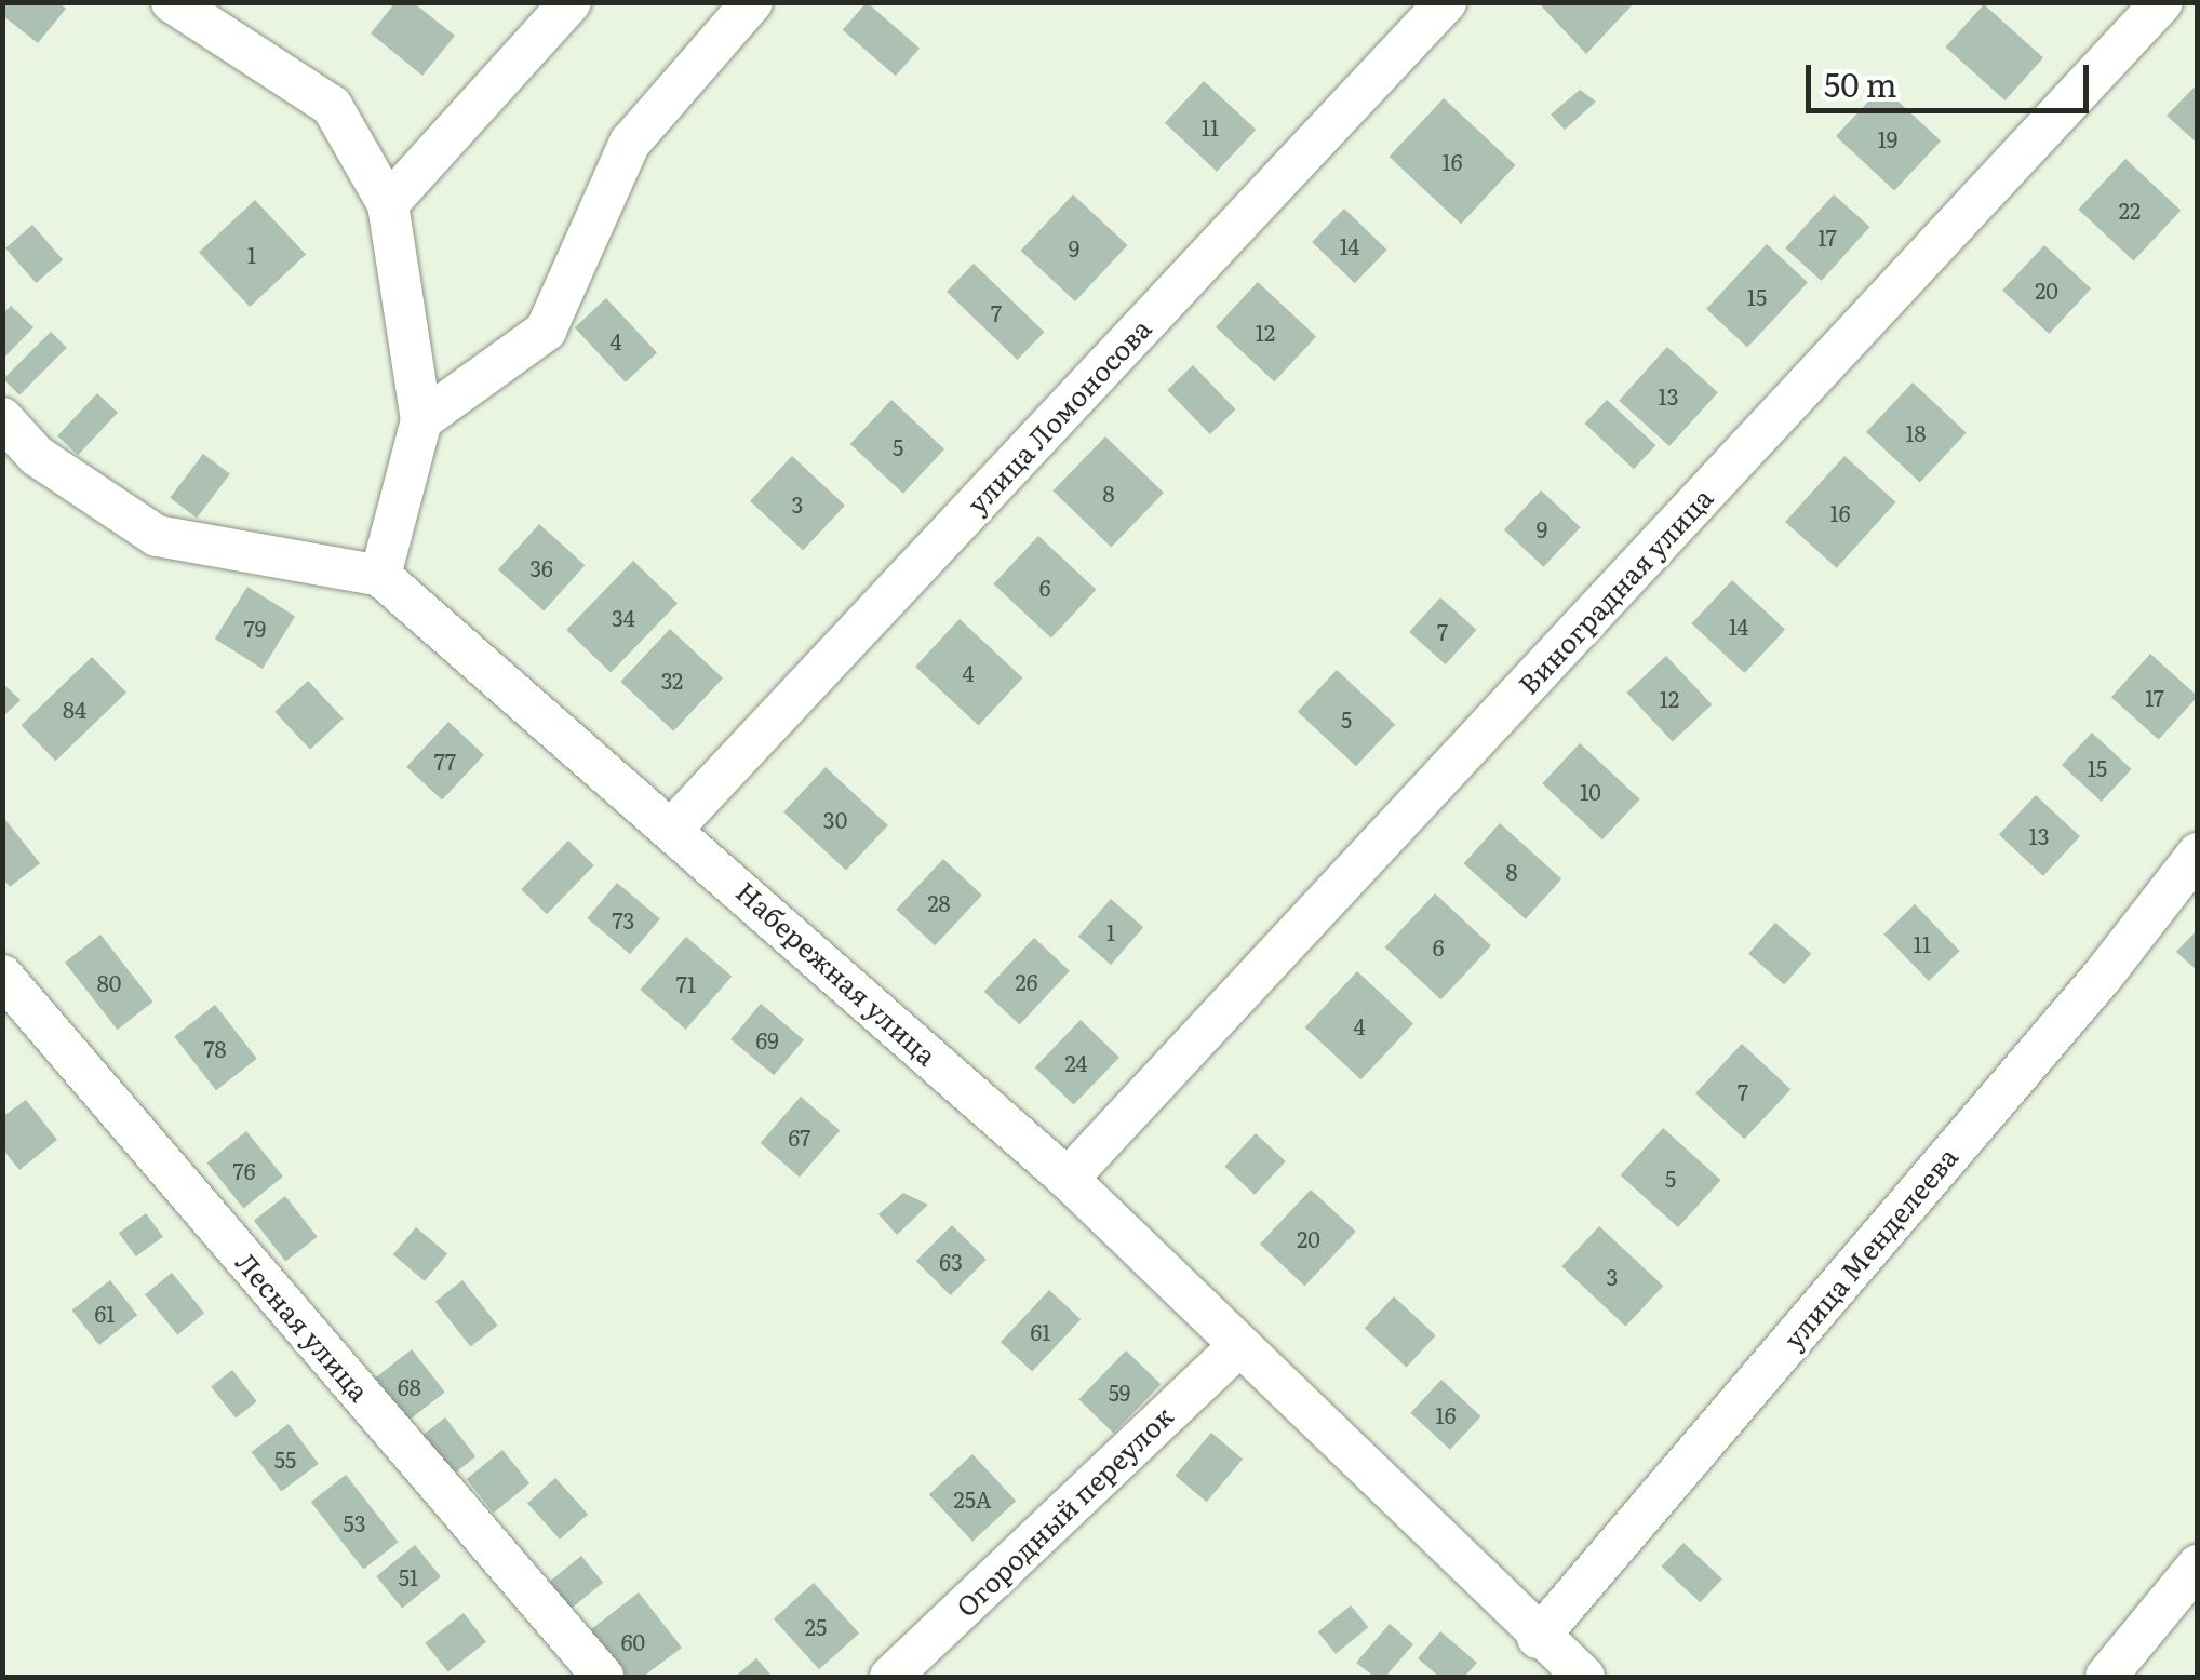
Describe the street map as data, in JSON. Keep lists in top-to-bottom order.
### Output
{
  "streets": {
    "street": [
      "улица Ломоносова",
      "Виноградная улица",
      "Набережная улица",
      "улица Менделеева",
      "Лесная улица",
      "Огородный переулок"
    ]
  },
  "crossings": [
    ["улица Ломоносова", "Набережная улица"],
    ["Виноградная улица", "Набережная улица"],
    ["Набережная улица", "улица Менделеева"],
    ["Набережная улица", "Огородный переулок"]
  ],
  "house_numbers": [
    "11",
    "19",
    "16",
    "22",
    "17",
    "14",
    "9",
    "1",
    "20",
    "15",
    "7",
    "12",
    "4",
    "13",
    "18",
    "5",
    "8",
    "3",
    "16",
    "9",
    "36",
    "6",
    "34",
    "14",
    "79",
    "7",
    "4",
    "32",
    "17",
    "12",
    "84",
    "5",
    "77",
    "15",
    "10",
    "30",
    "13",
    "8",
    "28",
    "73",
    "1",
    "11",
    "6",
    "26",
    "80",
    "71",
    "4",
    "69",
    "78",
    "24",
    "7",
    "67",
    "76",
    "5",
    "20",
    "63",
    "3",
    "61",
    "61",
    "68",
    "59",
    "16",
    "55",
    "25А",
    "53",
    "51",
    "25",
    "60"
  ],
  "scale_bar": "50 m"
}
